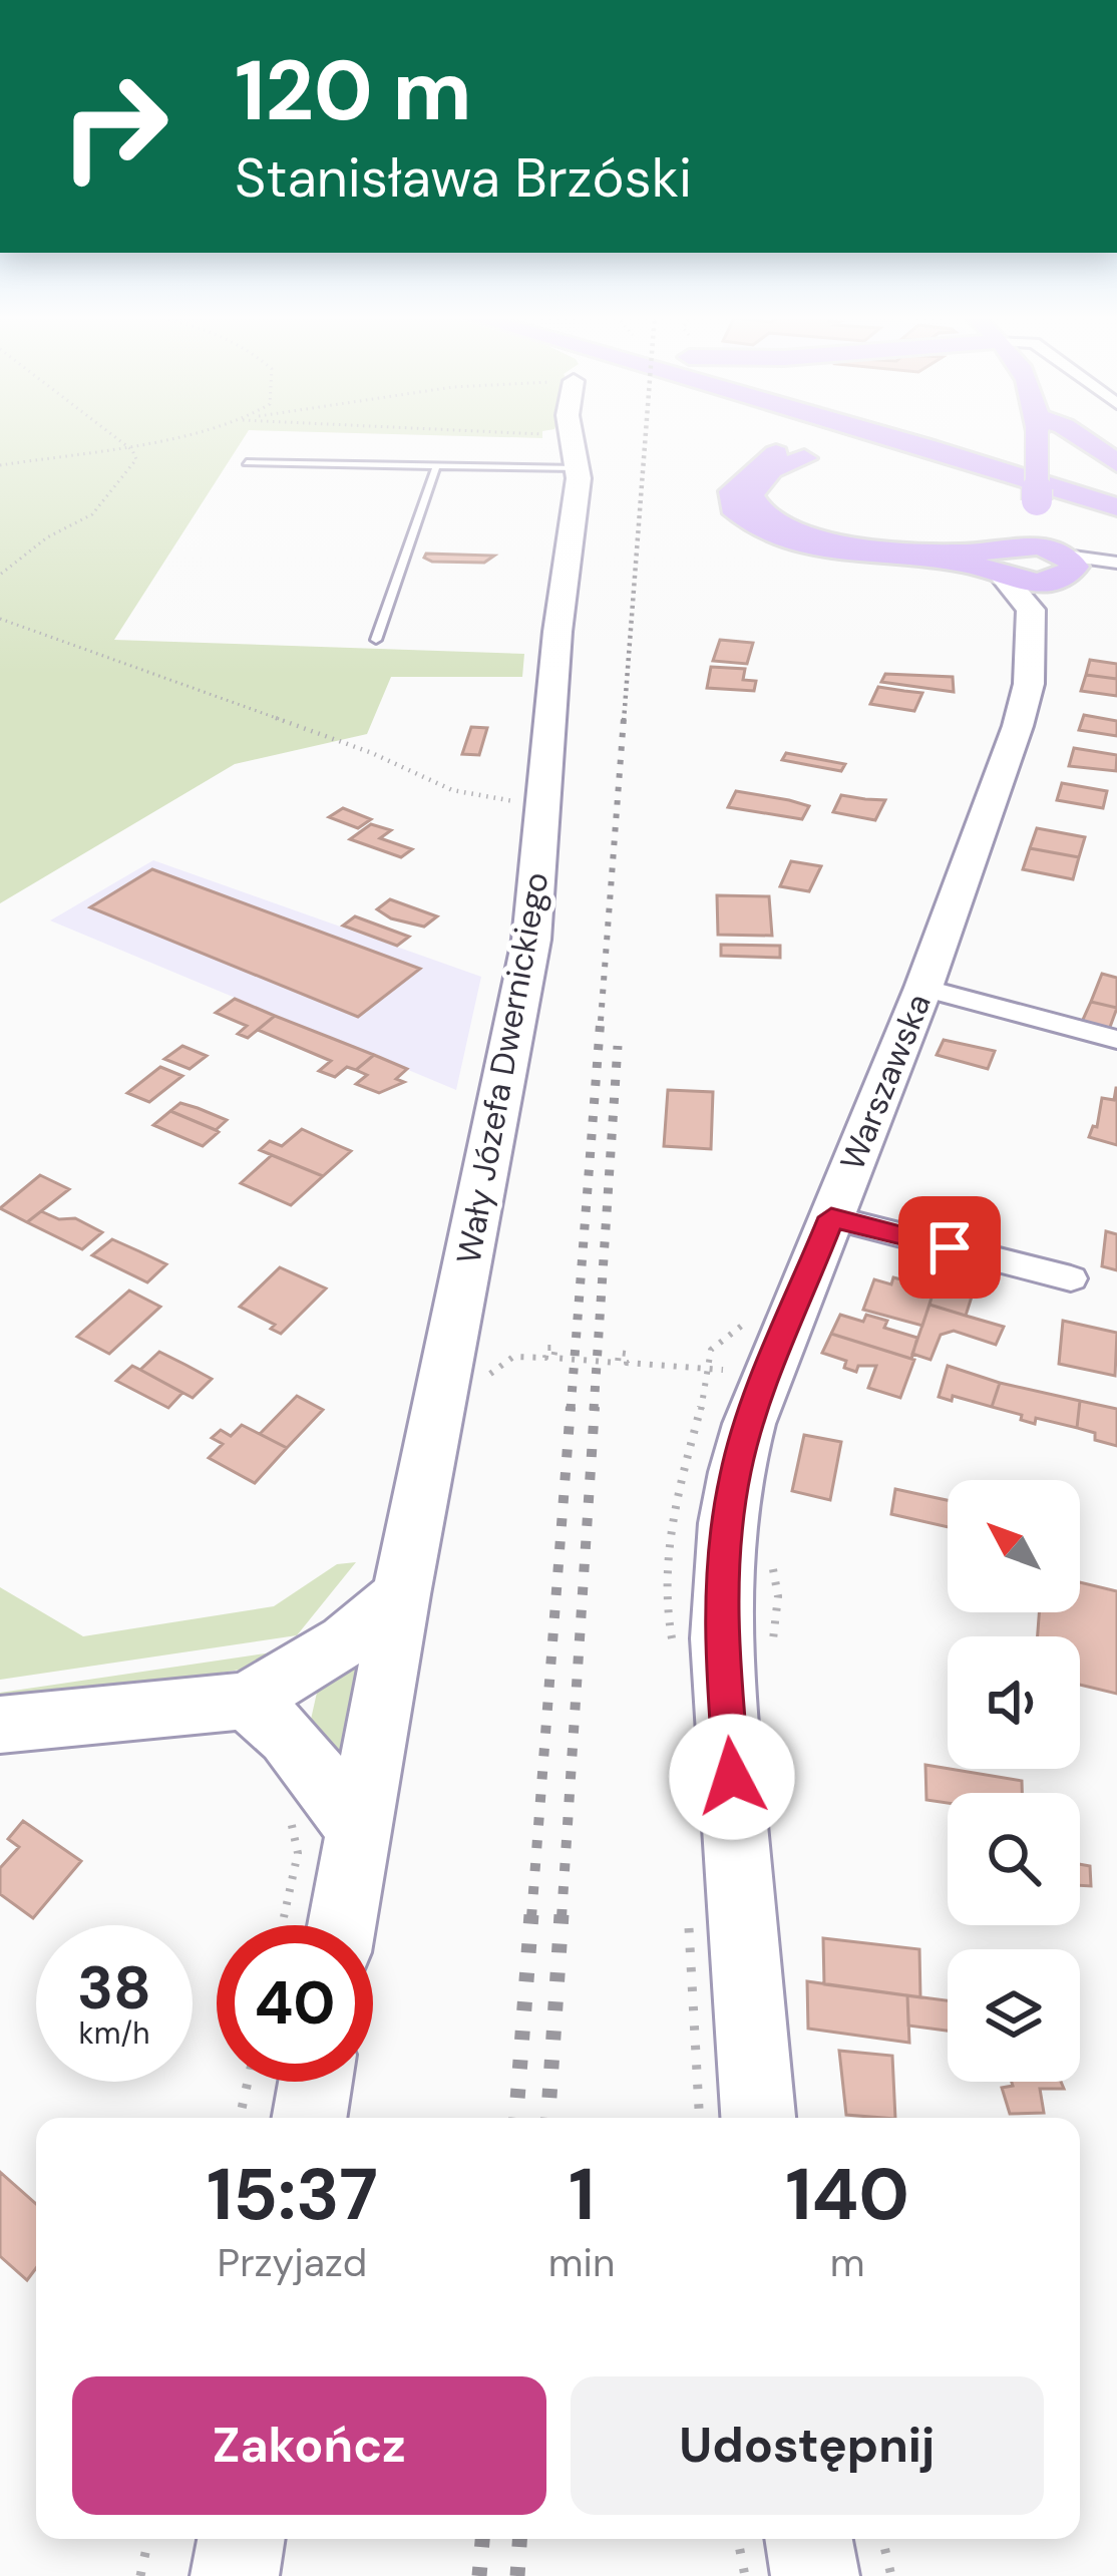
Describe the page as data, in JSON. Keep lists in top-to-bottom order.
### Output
{
  "streets": {
    "main road": ["Warszawska"],
    "street": ["Wały Józefa Dwernickiego"]
  },
  "north": "top left",
  "page": {
    "turn": ["120 m", "Stanisława Brzóski"],
    "speed": "38 km/h",
    "limit": "40",
    "eta": [
      "15:37",
      "Przyjazd",
      "1",
      "min",
      "140",
      "m"
    ],
    "buttons": ["Zakończ", "Udostępnij"]
  }
}
